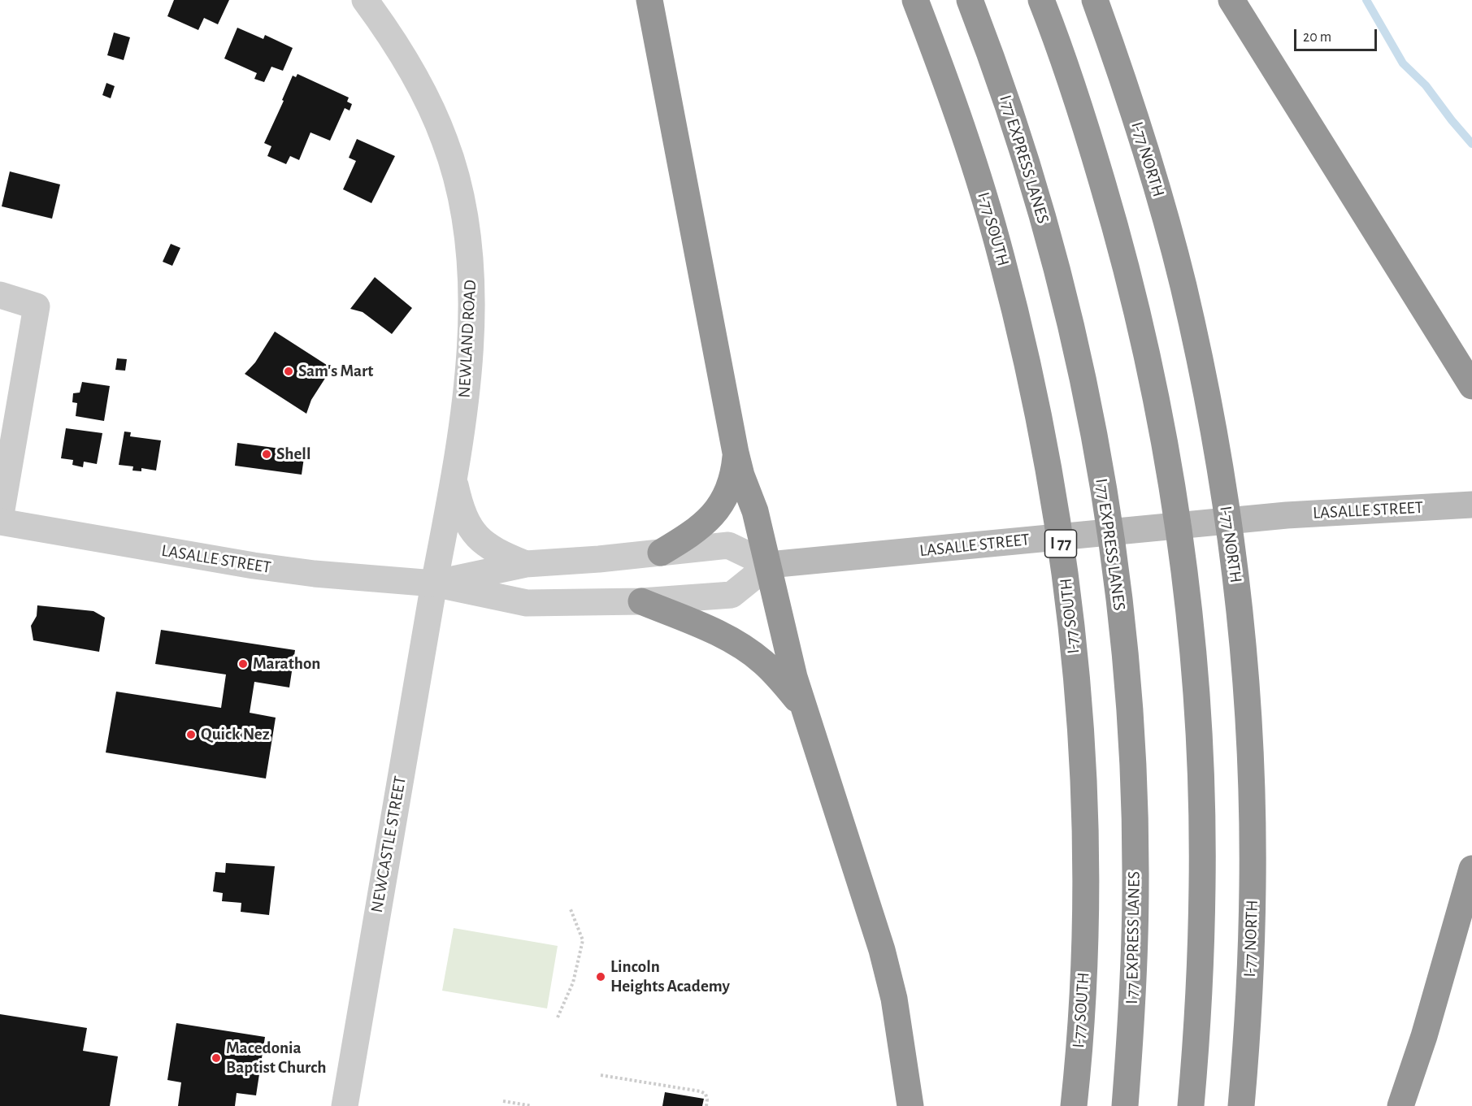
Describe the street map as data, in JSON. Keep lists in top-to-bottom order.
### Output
{
  "streets": {
    "highway": [
      "I 77 EXPRESS LANES",
      "I-77 NORTH",
      "I-77 SOUTH",
      "I 77"
    ],
    "main road": ["LASALLE STREET"],
    "street": ["NEWLAND ROAD", "NEWCASTLE STREET"]
  },
  "crossings": [
    ["NEWLAND ROAD", "LASALLE STREET"],
    ["NEWLAND ROAD", "NEWCASTLE STREET"],
    ["LASALLE STREET", "NEWCASTLE STREET"]
  ],
  "places": [
    "Sam's Mart",
    "Shell",
    "Marathon",
    "Quick Nez",
    "Lincoln Heights Academy",
    "Macedonia Baptist Church"
  ],
  "scale_bar": "20 m"
}
